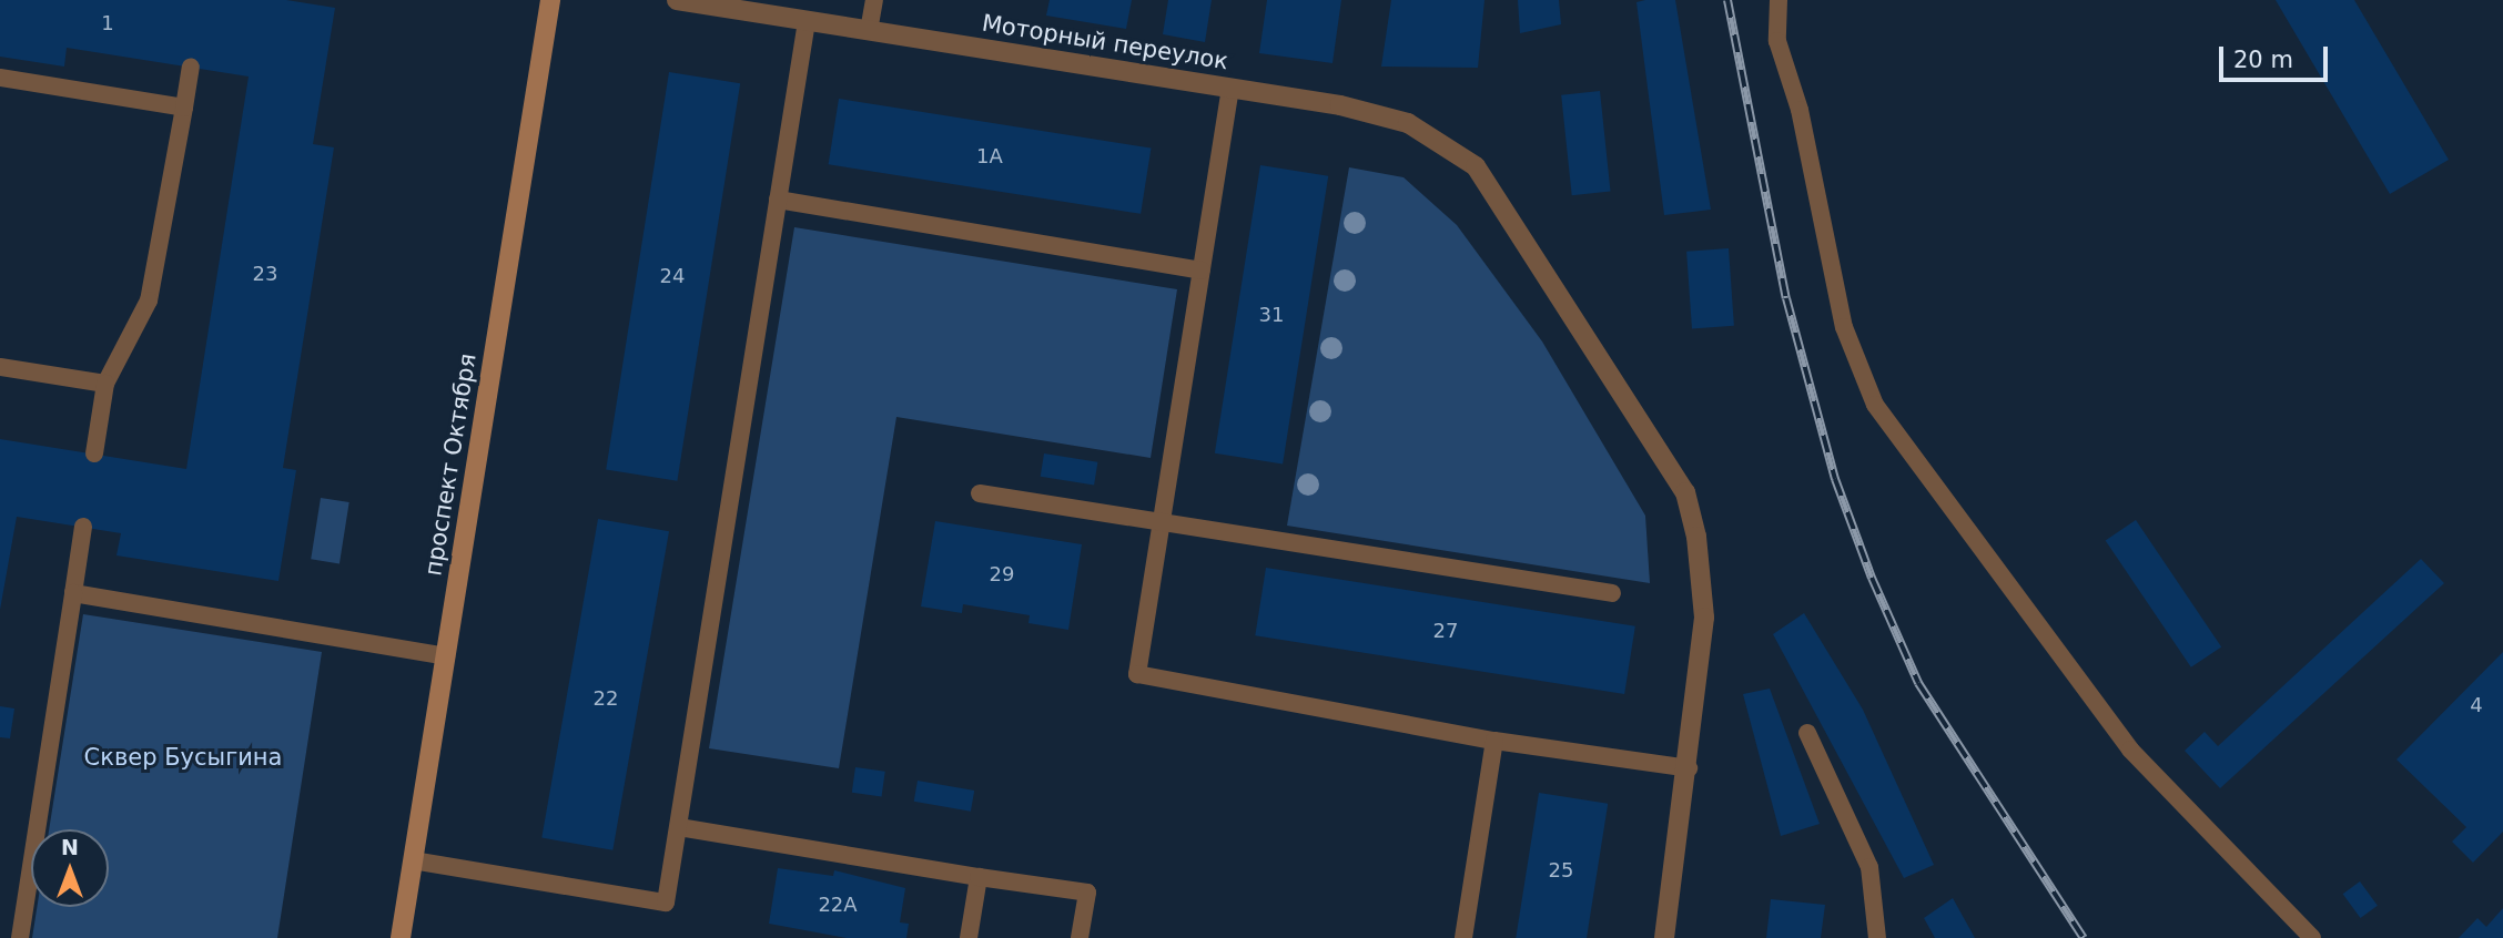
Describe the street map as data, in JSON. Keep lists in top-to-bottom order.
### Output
{
  "streets": {
    "main road": ["проспект Октября"],
    "street": ["Моторный переулок"]
  },
  "parks": ["Сквер Бусыгина"],
  "house_numbers": [
    "1",
    "1А",
    "23",
    "24",
    "31",
    "29",
    "27",
    "22",
    "4",
    "25",
    "22А"
  ],
  "scale_bar": "20 m",
  "north": "top"
}
